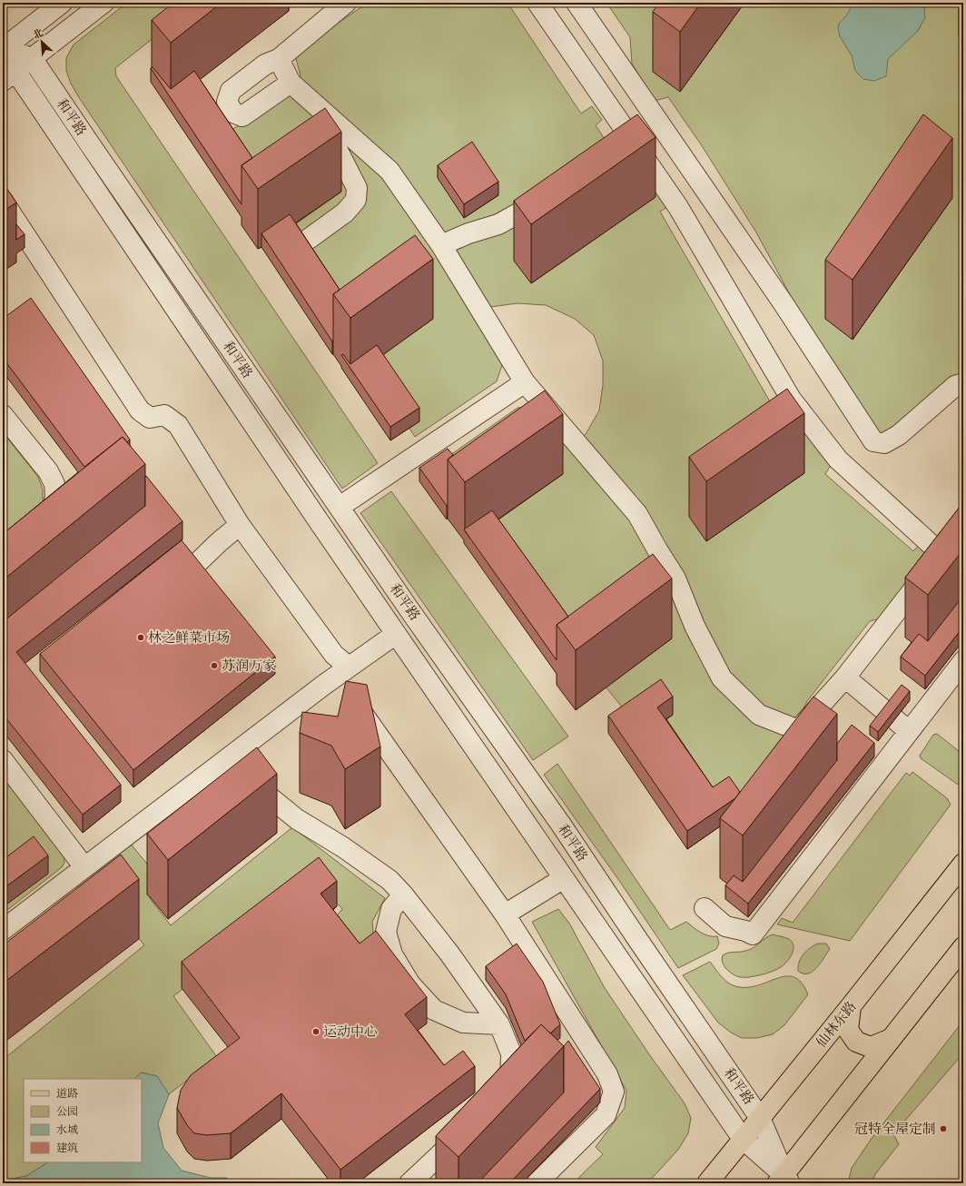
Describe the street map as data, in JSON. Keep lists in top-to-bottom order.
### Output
{
  "streets": {
    "main road": ["仙林东路"],
    "street": ["和平路"]
  },
  "crossings": [
    ["和平路", "仙林东路"]
  ],
  "places": [
    "林之鲜菜市场",
    "苏润万家",
    "运动中心",
    "冠特全屋定制"
  ],
  "legend": [
    "道路",
    "公园",
    "水域",
    "建筑"
  ],
  "north": "top left"
}
